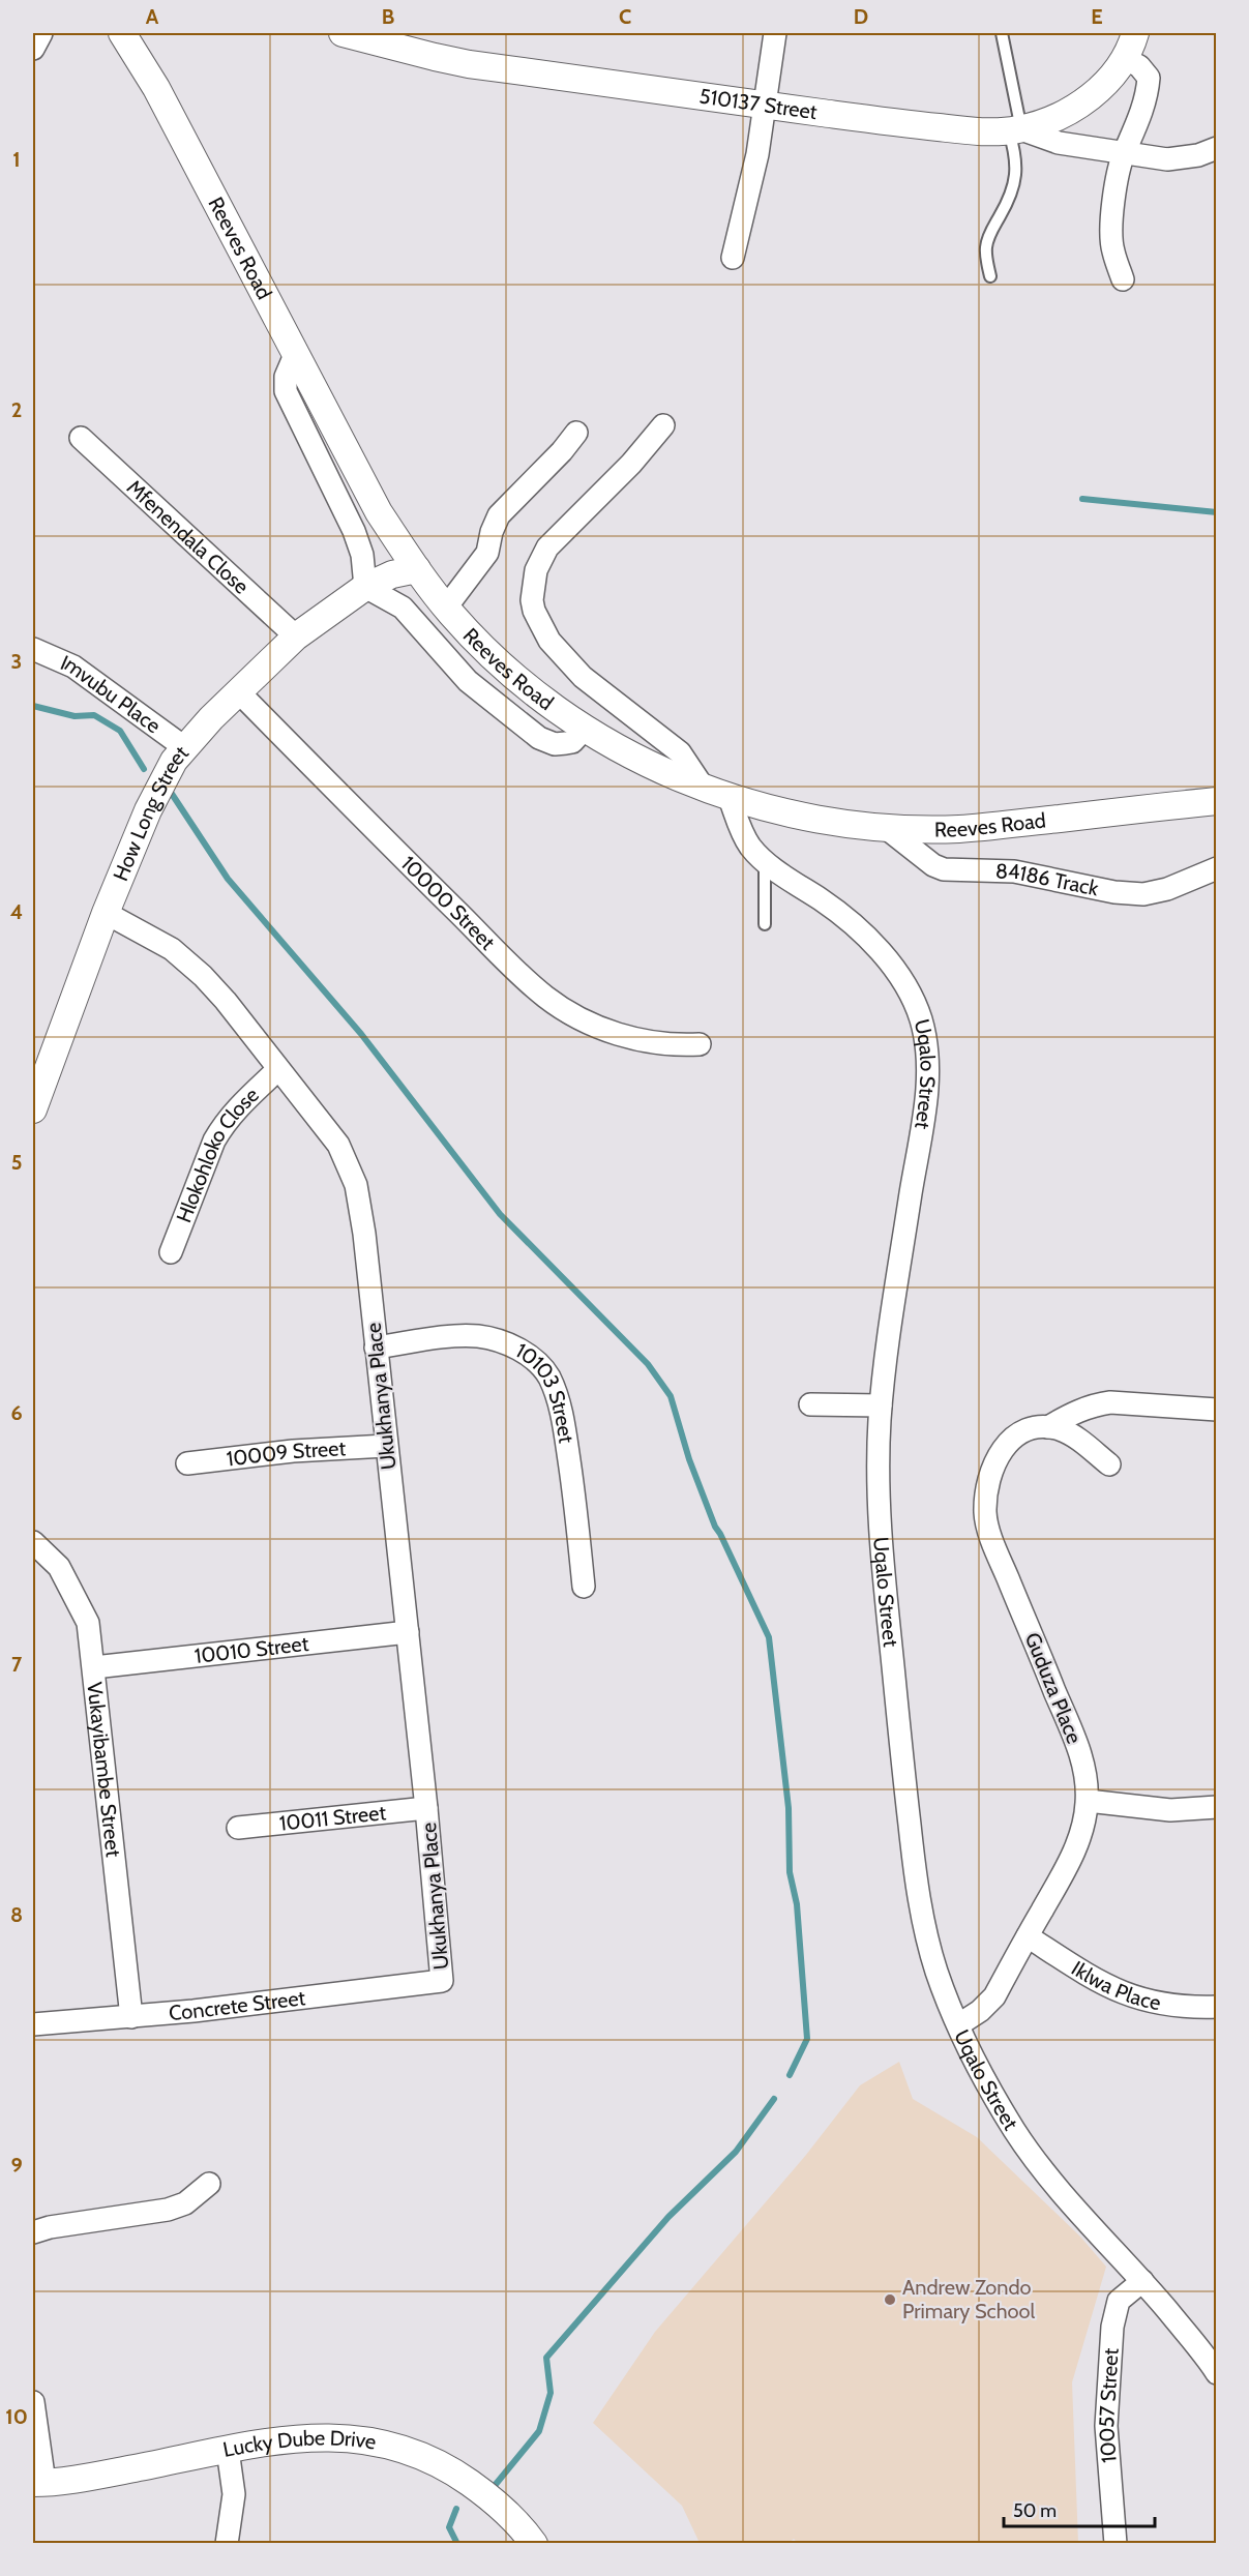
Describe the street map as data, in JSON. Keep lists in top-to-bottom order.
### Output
{
  "streets": {
    "street": [
      "510137 Street",
      "Reeves Road",
      "Mfenendala Close",
      "Imvubu Place",
      "How Long Street",
      "84186 Track",
      "10000 Street",
      "Uqalo Street",
      "Hlokohloko Close",
      "Ukukhanya Place",
      "10103 Street",
      "10009 Street",
      "10010 Street",
      "Guduza Place",
      "Vukayibambe Street",
      "10011 Street",
      "Iklwa Place",
      "Concrete Street",
      "10057 Street",
      "Lucky Dube Drive"
    ]
  },
  "crossings": [
    ["Reeves Road", "How Long Street"],
    ["Reeves Road", "84186 Track"],
    ["Reeves Road", "Uqalo Street"],
    ["Mfenendala Close", "How Long Street"],
    ["Imvubu Place", "How Long Street"],
    ["How Long Street", "10000 Street"],
    ["How Long Street", "Ukukhanya Place"],
    ["Uqalo Street", "Guduza Place"],
    ["Uqalo Street", "10057 Street"],
    ["Hlokohloko Close", "Ukukhanya Place"],
    ["Ukukhanya Place", "10103 Street"],
    ["Ukukhanya Place", "10009 Street"],
    ["Ukukhanya Place", "10010 Street"],
    ["Ukukhanya Place", "10011 Street"],
    ["Ukukhanya Place", "Concrete Street"],
    ["10010 Street", "Vukayibambe Street"],
    ["Guduza Place", "Iklwa Place"],
    ["Vukayibambe Street", "Concrete Street"]
  ],
  "places": ["Andrew Zondo Primary School"],
  "scale_bar": "50 m",
  "grid": {
    "columns": [
      "A",
      "B",
      "C",
      "D",
      "E"
    ],
    "rows": [
      "1",
      "2",
      "3",
      "4",
      "5",
      "6",
      "7",
      "8",
      "9",
      "10"
    ]
  }
}
